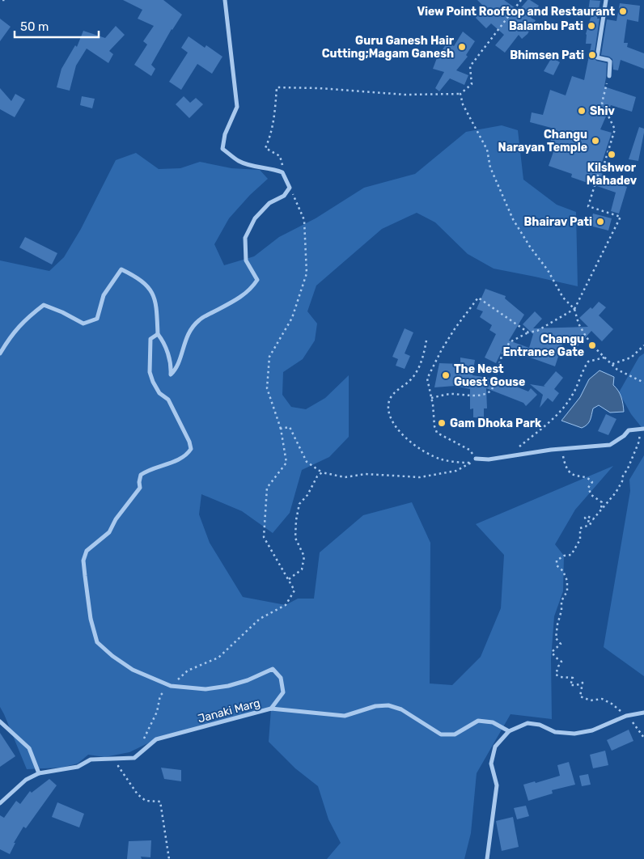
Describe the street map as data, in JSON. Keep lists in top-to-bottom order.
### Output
{
  "streets": {
    "street": ["Janaki Marg"]
  },
  "places": [
    "View Point Rooftop and Restaurant",
    "Balambu Pati",
    "Guru Ganesh Hair Cutting;Magam Ganesh",
    "Bhimsen Pati",
    "Shiv",
    "Changu Narayan Temple",
    "Kilshwor Mahadev",
    "Bhairav Pati",
    "Changu Entrance Gate",
    "The Nest Guest Gouse",
    "Gam Dhoka Park"
  ],
  "scale_bar": "50 m"
}
